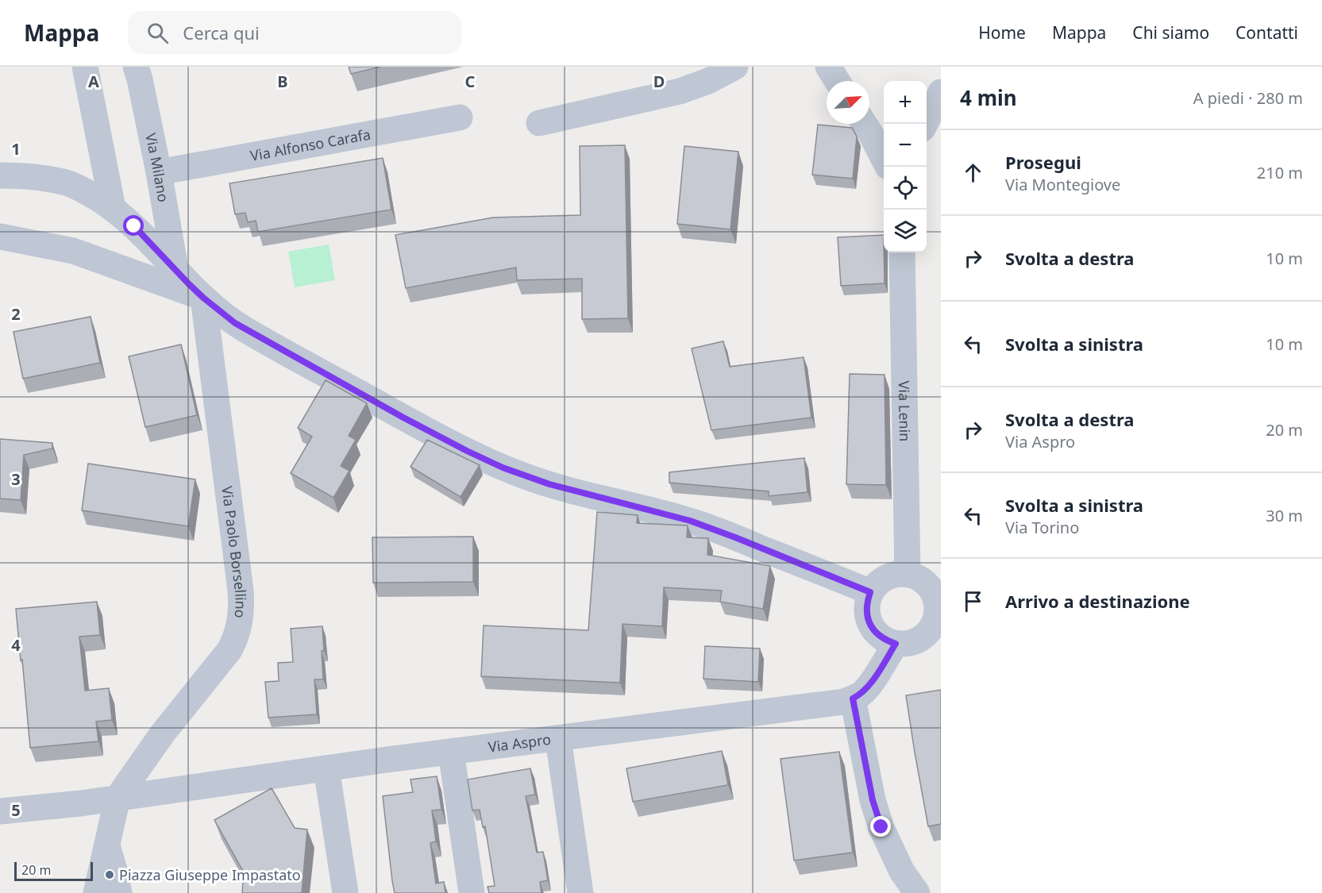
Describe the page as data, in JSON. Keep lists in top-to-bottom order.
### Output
{
  "streets": {
    "street": [
      "Via Alfonso Carafa",
      "Via Milano",
      "Via Lenin",
      "Via Paolo Borsellino",
      "Via Aspro"
    ]
  },
  "crossings": [
    ["Via Alfonso Carafa", "Via Milano"],
    ["Via Lenin", "Via Aspro"],
    ["Via Paolo Borsellino", "Via Aspro"]
  ],
  "places": ["Piazza Giuseppe Impastato"],
  "scale_bar": "20 m",
  "north": "top right",
  "page": {
    "header": "Mappa",
    "search": "Cerca qui",
    "nav": [
      "Home",
      "Mappa",
      "Chi siamo",
      "Contatti"
    ],
    "heading": ["4 min", "A piedi · 280 m"],
    "map_buttons": ["+", "−"],
    "list": [
      ["Prosegui", "Via Montegiove", "210 m"],
      ["Svolta a destra", "10 m"],
      ["Svolta a sinistra", "10 m"],
      ["Svolta a destra", "Via Aspro", "20 m"],
      ["Svolta a sinistra", "Via Torino", "30 m"],
      "Arrivo a destinazione"
    ],
    "scale": "20 m"
  },
  "grid": {
    "columns": [
      "A",
      "B",
      "C",
      "D"
    ],
    "rows": [
      "1",
      "2",
      "3",
      "4",
      "5"
    ]
  }
}
